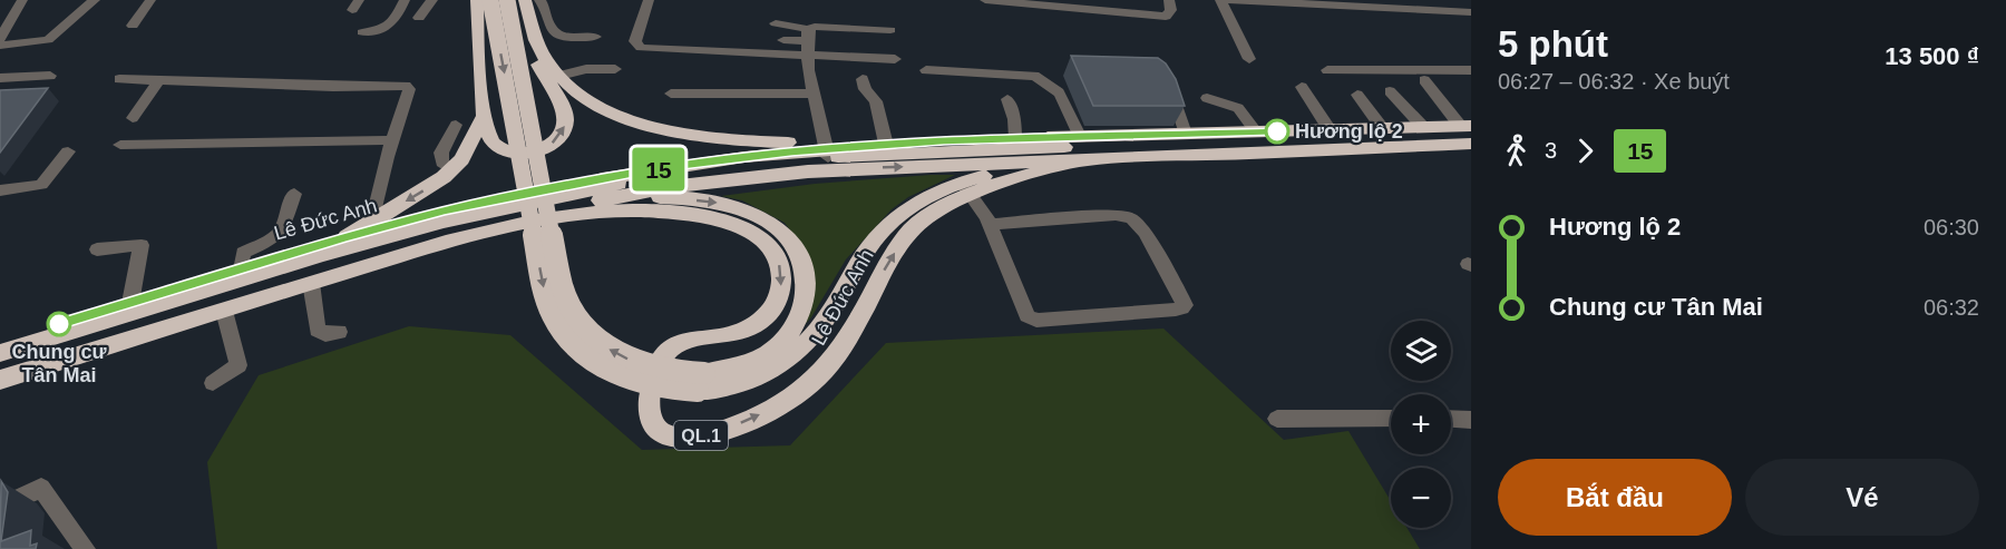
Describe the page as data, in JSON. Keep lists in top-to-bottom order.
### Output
{
  "streets": {
    "highway": ["Lê Đức Anh", "QL.1"]
  },
  "crossings": [
    ["Lê Đức Anh", "QL.1"]
  ],
  "places": ["Hương lộ 2", "Chung cư Tân Mai"],
  "lines": ["bus line 15"],
  "page": {
    "on_map": "15",
    "heading": ["5 phút", "06:27 – 06:32 · Xe buýt", "13 500 ₫"],
    "legs": ["3", "15"],
    "list": [
      {
        "name": "Hương lộ 2",
        "value": "06:30"
      },
      {
        "name": "Chung cư Tân Mai",
        "value": "06:32"
      }
    ],
    "map_buttons": ["+", "−"],
    "buttons": ["Bắt đầu", "Vé"]
  }
}
